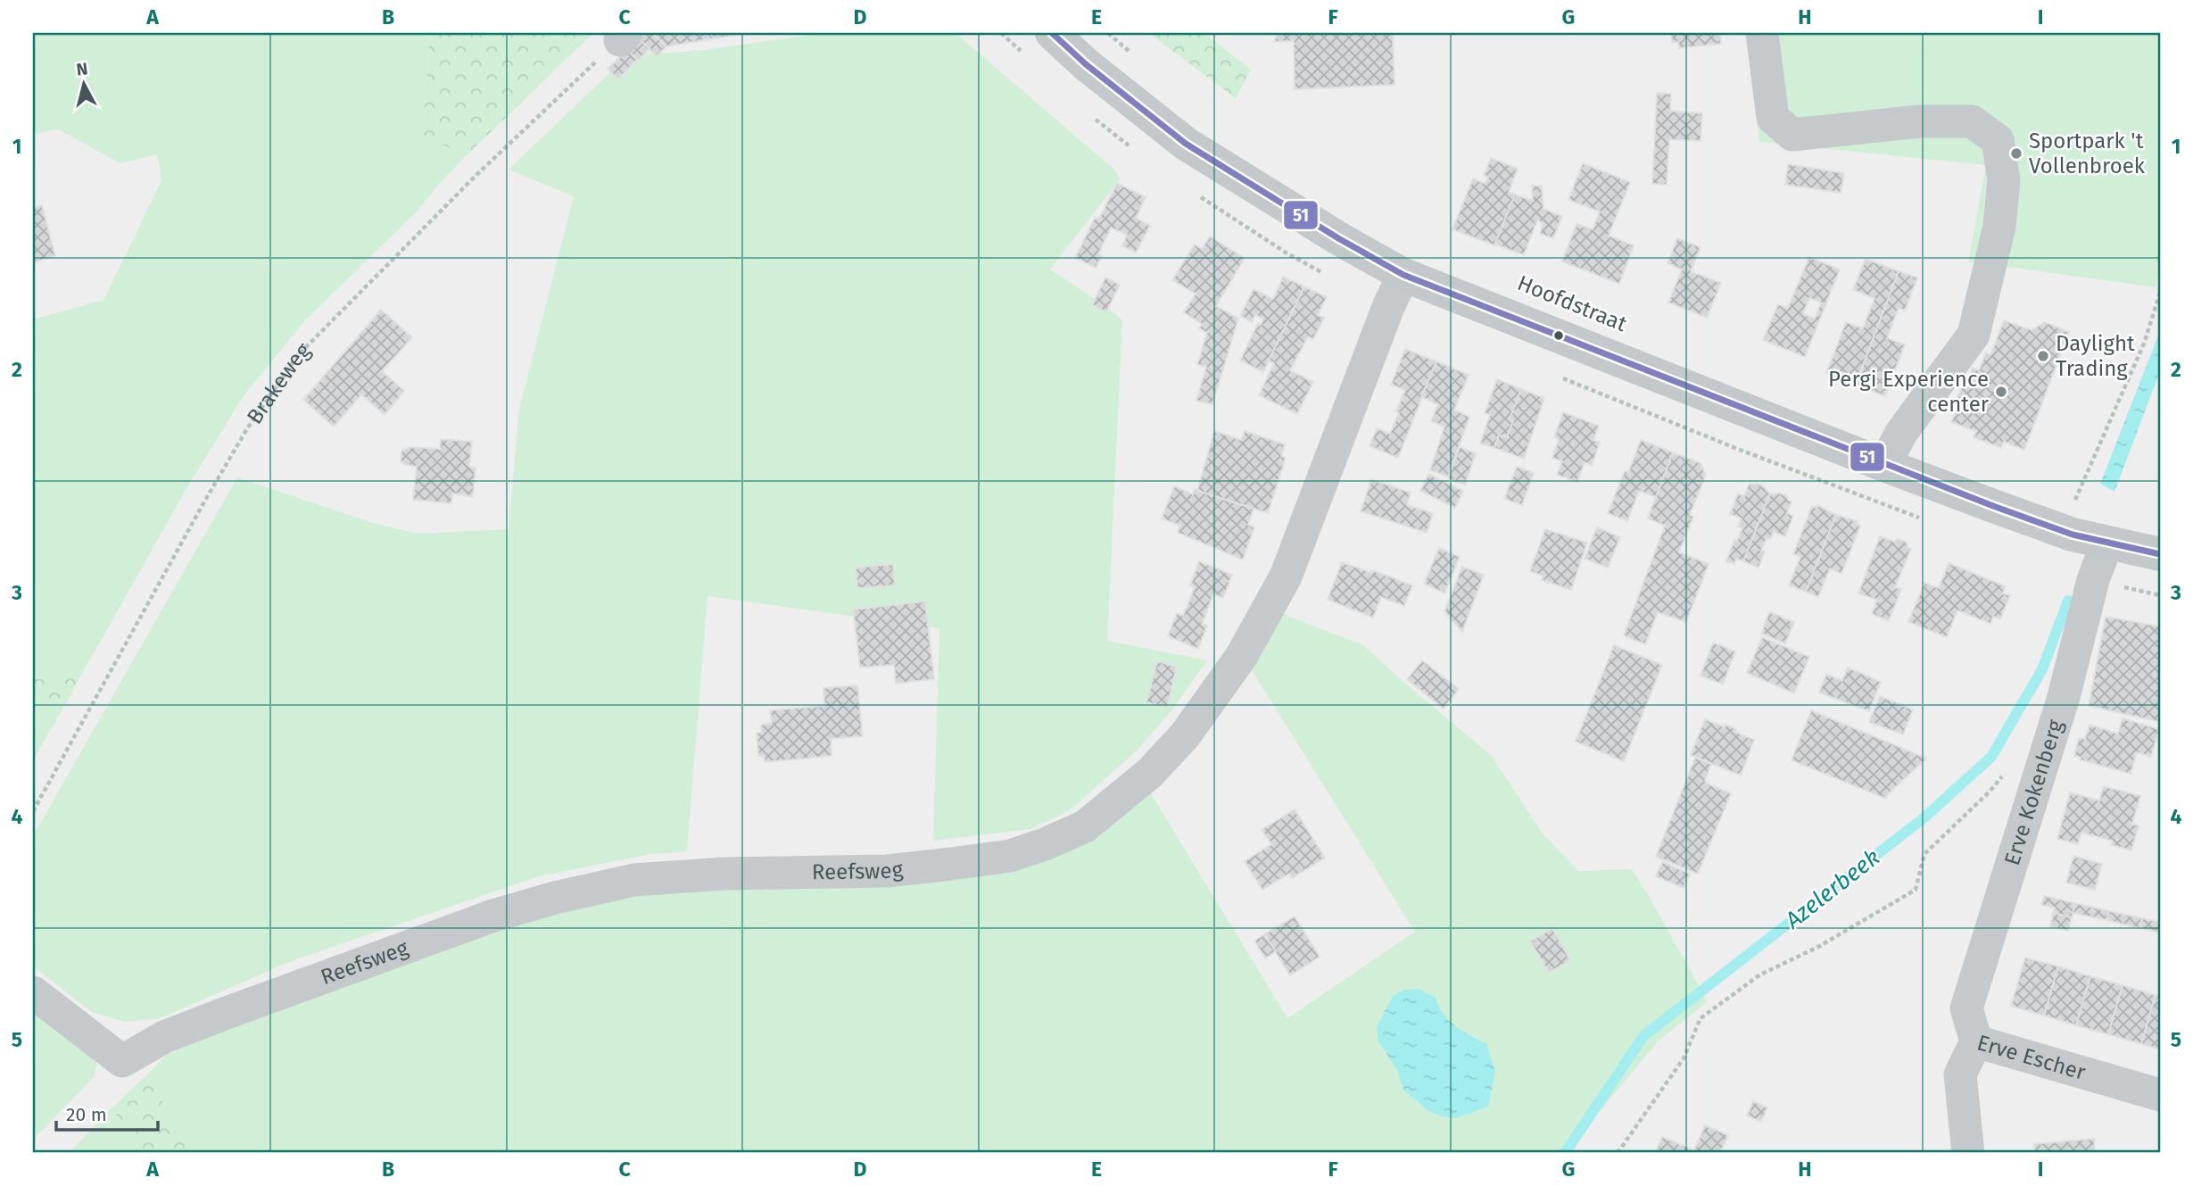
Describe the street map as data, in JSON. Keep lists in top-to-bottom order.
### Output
{
  "streets": {
    "main road": ["Hoofdstraat"],
    "street": ["Erve Kokenberg", "Reefsweg", "Erve Escher"],
    "path": ["Brakeweg"]
  },
  "crossings": [
    ["Hoofdstraat", "Erve Kokenberg"],
    ["Hoofdstraat", "Reefsweg"],
    ["Erve Kokenberg", "Erve Escher"]
  ],
  "water": ["Azelerbeek"],
  "places": ["Sportpark 't Vollenbroek", "Daylight Trading", "Pergi Experience center"],
  "lines": ["transit line 51"],
  "scale_bar": "20 m",
  "north": "top",
  "grid": {
    "columns": [
      "A",
      "B",
      "C",
      "D",
      "E",
      "F",
      "G",
      "H",
      "I"
    ],
    "rows": [
      "1",
      "2",
      "3",
      "4",
      "5"
    ]
  }
}
